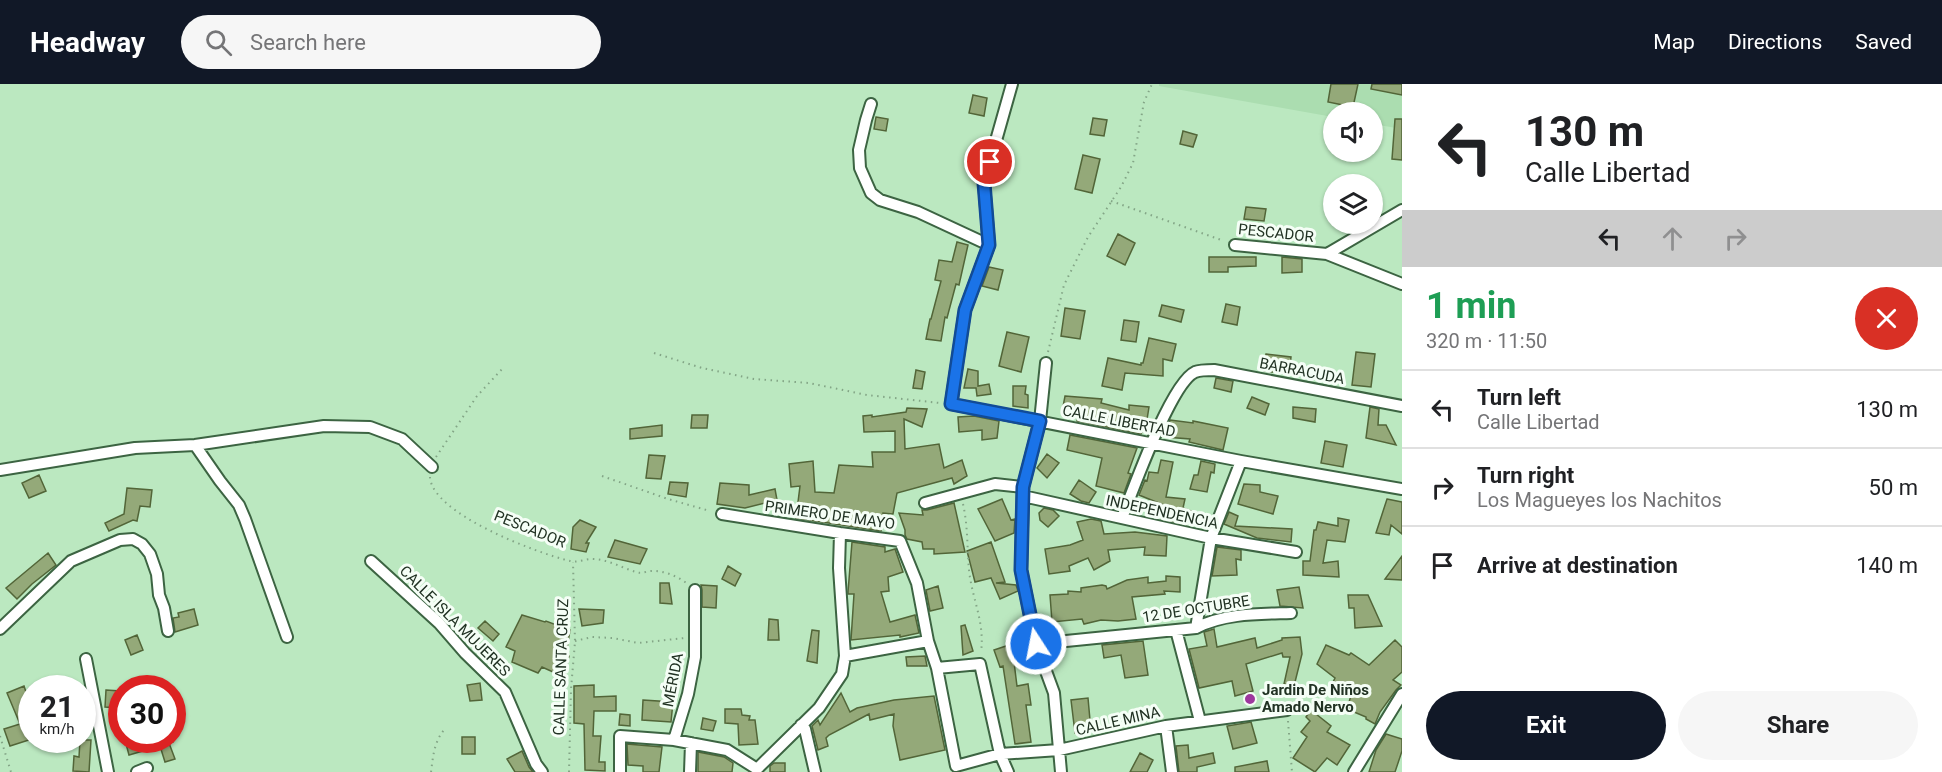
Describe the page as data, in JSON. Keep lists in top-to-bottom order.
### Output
{
  "streets": {
    "street": [
      "PESCADOR",
      "BARRACUDA",
      "CALLE LIBERTAD",
      "INDEPENDENCIA",
      "PRIMERO DE MAYO",
      "12 DE OCTUBRE",
      "CALLE ISLA MUJERES",
      "MÉRIDA",
      "CALLE MINA"
    ],
    "path": ["CALLE SANTA CRUZ"]
  },
  "crossings": [
    ["PESCADOR", "CALLE SANTA CRUZ"],
    ["PESCADOR", "MÉRIDA"],
    ["BARRACUDA", "CALLE LIBERTAD"],
    ["PRIMERO DE MAYO", "CALLE MINA"]
  ],
  "places": ["Jardin De Niños Amado Nervo"],
  "page": {
    "header": "Headway",
    "search": "Search here",
    "nav": ["Map", "Directions", "Saved"],
    "turn": ["130 m", "Calle Libertad"],
    "heading": ["1 min", "320 m · 11:50"],
    "list": [
      {
        "name": "Turn left",
        "note": "Calle Libertad",
        "value": "130 m"
      },
      {
        "name": "Turn right",
        "note": "Los Magueyes los Nachitos",
        "value": "50 m"
      },
      {
        "name": "Arrive at destination",
        "value": "140 m"
      }
    ],
    "speed": "21 km/h",
    "limit": "30",
    "buttons": ["Exit", "Share"]
  }
}
